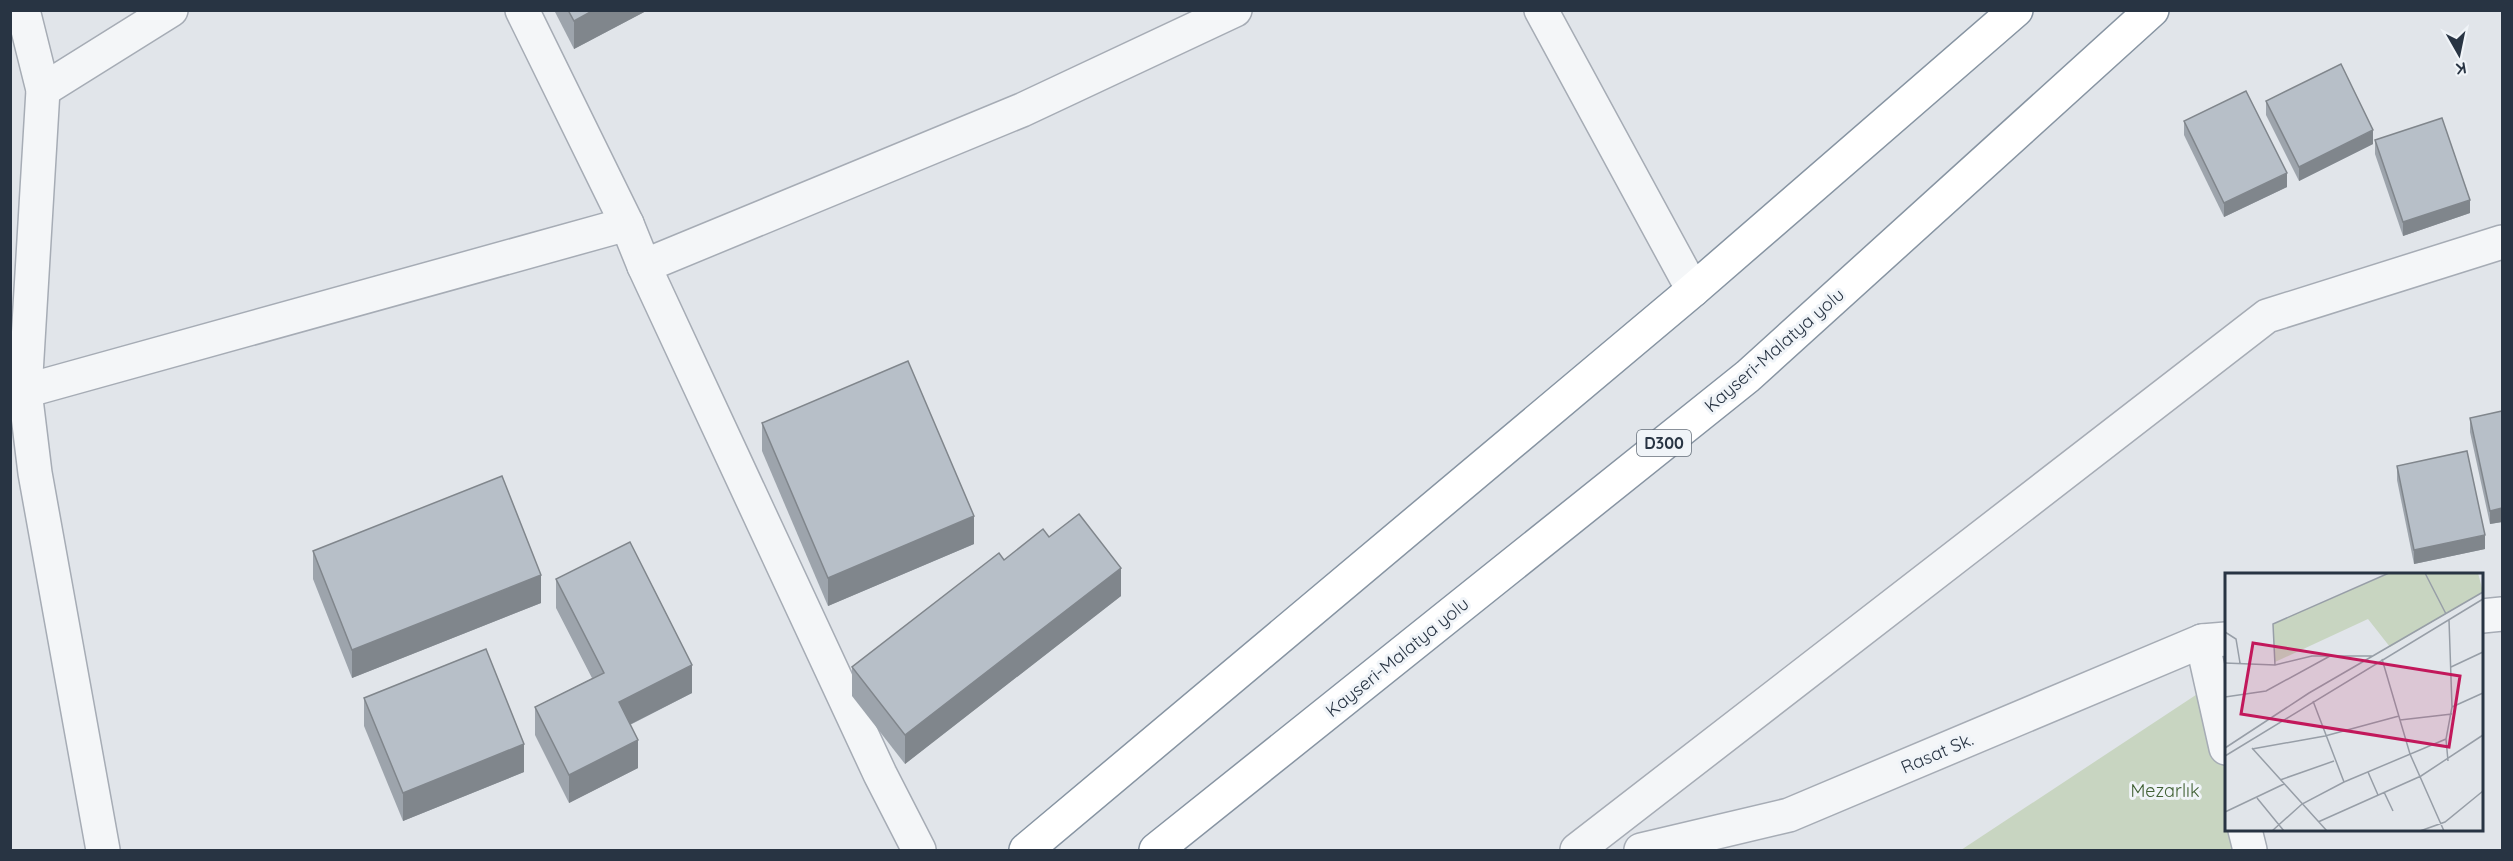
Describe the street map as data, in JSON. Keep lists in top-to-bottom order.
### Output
{
  "streets": {
    "highway": ["Kayseri-Malatya yolu", "D300"],
    "street": ["Rasat Sk."]
  },
  "parks": ["Mezarlık"],
  "north": "bottom"
}
